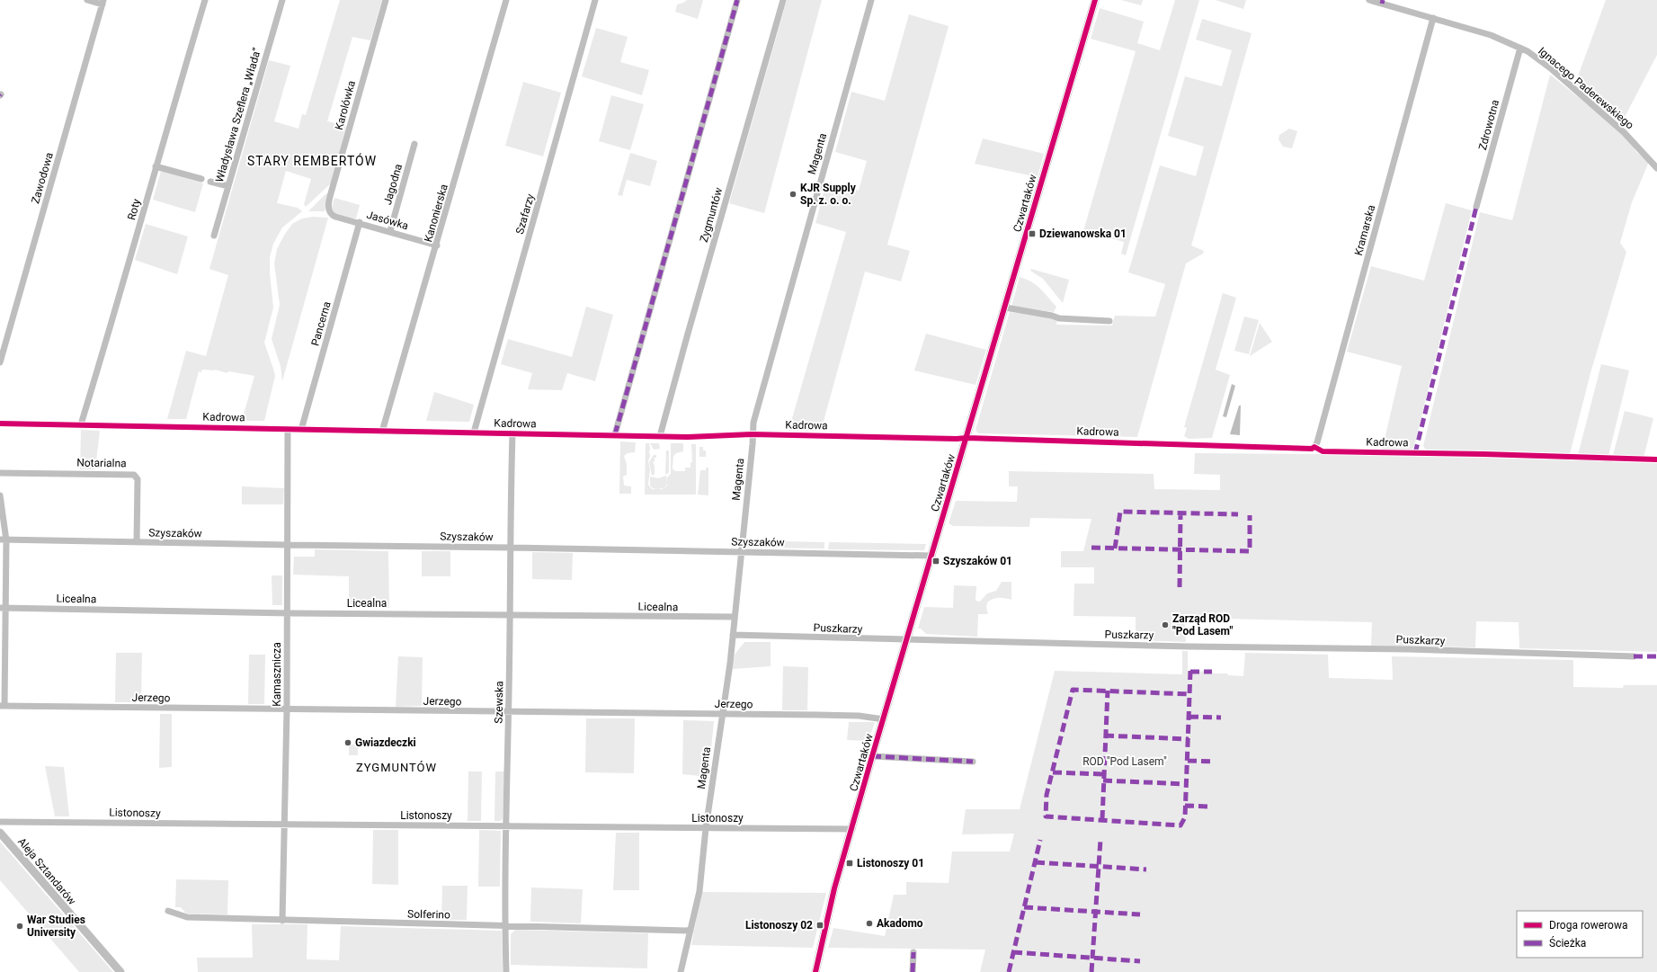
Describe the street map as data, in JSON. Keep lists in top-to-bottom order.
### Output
{
  "streets": {
    "street": [
      "Ignacego Paderewskiego",
      "Karolówka",
      "Władysława Szeflera „Włada”",
      "Zdrowotna",
      "Magenta",
      "Zawodowa",
      "Jagodna",
      "Czwartaków",
      "Roty",
      "Kanonierska",
      "Szafarzy",
      "Zygmuntów",
      "Jasówka",
      "Kramarska",
      "Pancerna",
      "Kadrowa",
      "Notarialna",
      "Szyszaków",
      "Licealna",
      "Puszkarzy",
      "Kamasznicza",
      "Jerzego",
      "Szewska",
      "Listonoszy",
      "Aleja Sztandarów",
      "Solferino"
    ]
  },
  "crossings": [
    ["Ignacego Paderewskiego", "Zdrowotna"],
    ["Ignacego Paderewskiego", "Kramarska"],
    ["Karolówka", "Jasówka"],
    ["Magenta", "Kadrowa"],
    ["Magenta", "Szyszaków"],
    ["Magenta", "Licealna"],
    ["Magenta", "Puszkarzy"],
    ["Magenta", "Jerzego"],
    ["Magenta", "Listonoszy"],
    ["Magenta", "Solferino"],
    ["Jagodna", "Jasówka"],
    ["Czwartaków", "Kadrowa"],
    ["Czwartaków", "Szyszaków"],
    ["Czwartaków", "Puszkarzy"],
    ["Czwartaków", "Jerzego"],
    ["Czwartaków", "Listonoszy"],
    ["Roty", "Kadrowa"],
    ["Kanonierska", "Jasówka"],
    ["Kanonierska", "Kadrowa"],
    ["Szafarzy", "Kadrowa"],
    ["Zygmuntów", "Kadrowa"],
    ["Jasówka", "Pancerna"],
    ["Kramarska", "Kadrowa"],
    ["Pancerna", "Kadrowa"],
    ["Kadrowa", "Kamasznicza"],
    ["Kadrowa", "Szewska"],
    ["Notarialna", "Szyszaków"],
    ["Szyszaków", "Kamasznicza"],
    ["Szyszaków", "Szewska"],
    ["Licealna", "Kamasznicza"],
    ["Licealna", "Szewska"],
    ["Kamasznicza", "Jerzego"],
    ["Kamasznicza", "Listonoszy"],
    ["Kamasznicza", "Solferino"],
    ["Jerzego", "Szewska"],
    ["Szewska", "Listonoszy"],
    ["Szewska", "Solferino"]
  ],
  "districts": ["STARY REMBERTÓW", "ZYGMUNTÓW"],
  "parks": ["ROD \"Pod Lasem\""],
  "places": {
    "other": [
      "KJR Supply Sp. z. o. o.",
      "Zarząd ROD \"Pod Lasem\"",
      "Gwiazdeczki",
      "Akadomo",
      "War Studies University"
    ],
    "transit": [
      "Dziewanowska 01",
      "Szyszaków 01",
      "Listonoszy 01",
      "Listonoszy 02"
    ]
  },
  "legend": ["Droga rowerowa", "Ścieżka"]
}
